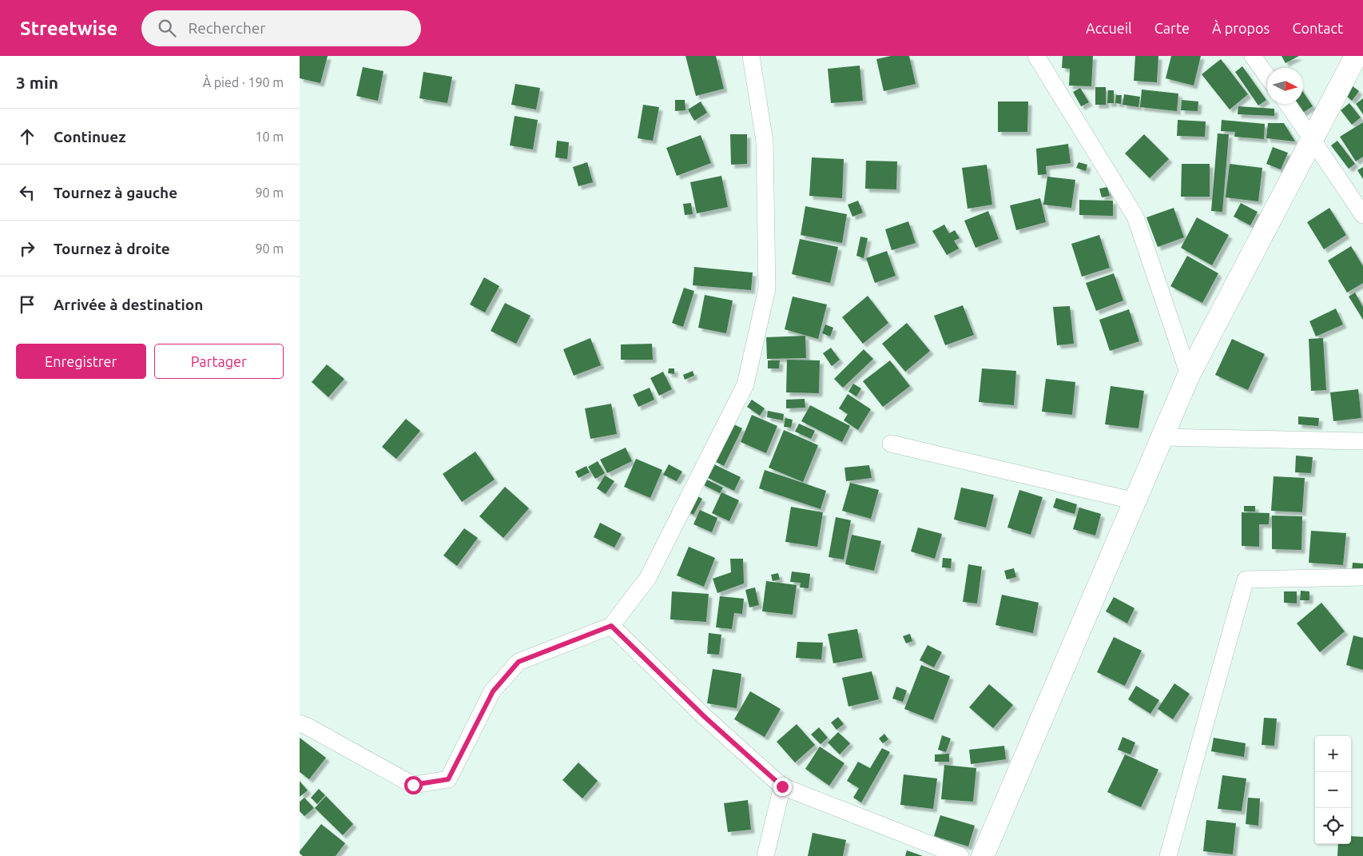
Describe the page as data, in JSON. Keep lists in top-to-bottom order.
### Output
{
  "north": "right",
  "page": {
    "header": "Streetwise",
    "search": "Rechercher",
    "nav": [
      "Accueil",
      "Carte",
      "À propos",
      "Contact"
    ],
    "heading": ["3 min", "À pied · 190 m"],
    "list": [
      ["Continuez", "10 m"],
      ["Tournez à gauche", "90 m"],
      ["Tournez à droite", "90 m"],
      "Arrivée à destination"
    ],
    "buttons": ["Enregistrer", "Partager"],
    "map_buttons": ["+", "−"]
  }
}
